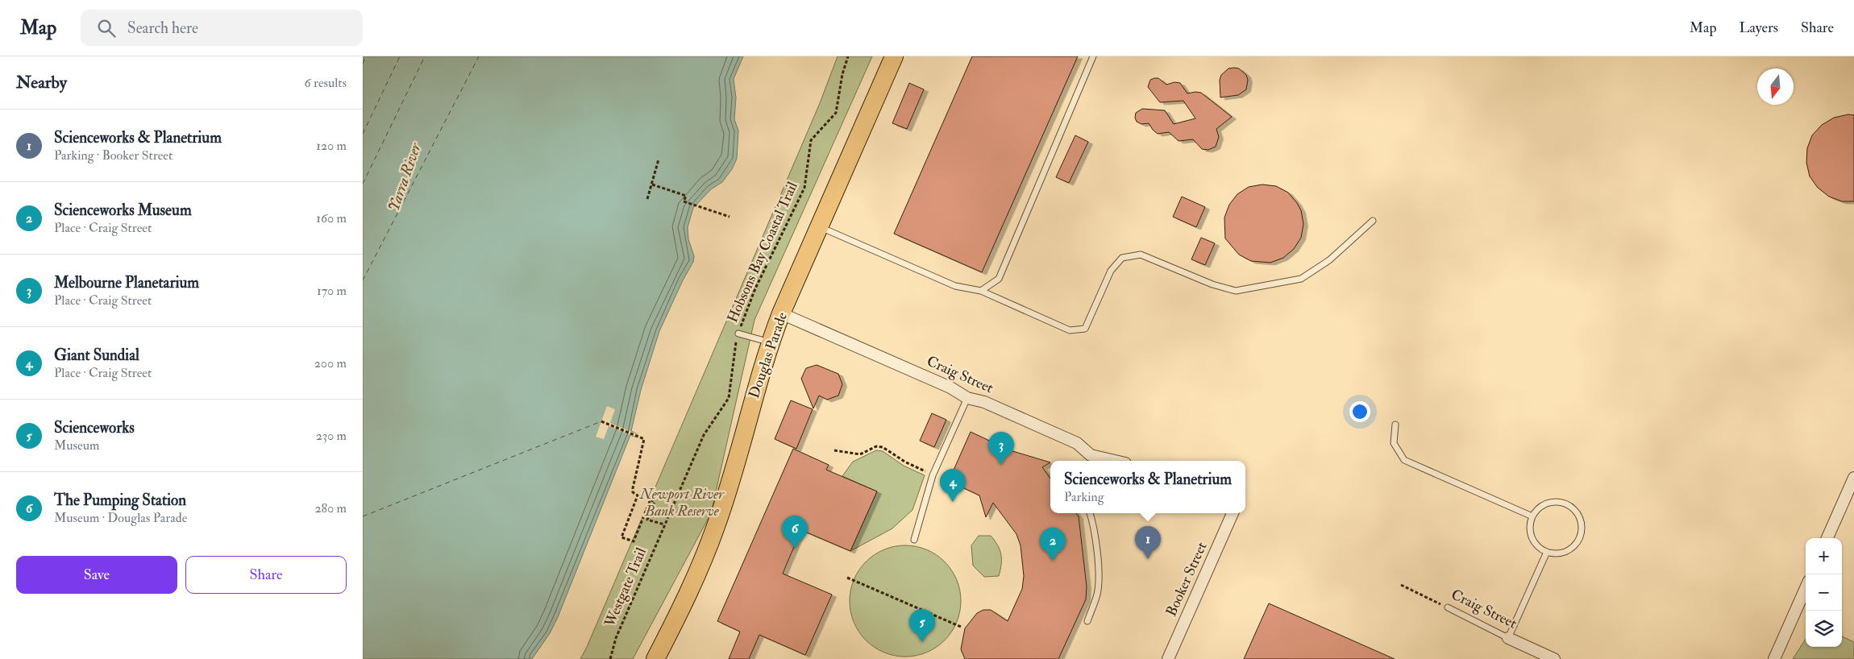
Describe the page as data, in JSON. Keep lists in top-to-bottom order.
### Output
{
  "streets": {
    "main road": ["Douglas Parade"],
    "street": ["Craig Street", "Booker Street"],
    "path": ["Hobsons Bay Coastal Trail", "Westgate Trail"]
  },
  "crossings": [
    ["Hobsons Bay Coastal Trail", "Westgate Trail"],
    ["Douglas Parade", "Craig Street"]
  ],
  "water": ["Yarra River"],
  "parks": ["Newport River Bank Reserve"],
  "north": "bottom",
  "page": {
    "header": "Map",
    "search": "Search here",
    "nav": ["Map", "Layers", "Share"],
    "heading": ["Nearby", "6 results"],
    "list": [
      {
        "mark": "1",
        "name": "Scienceworks & Planetrium",
        "note": "Parking · Booker Street",
        "value": "120 m"
      },
      {
        "mark": "2",
        "name": "Scienceworks Museum",
        "note": "Place · Craig Street",
        "value": "160 m"
      },
      {
        "mark": "3",
        "name": "Melbourne Planetarium",
        "note": "Place · Craig Street",
        "value": "170 m"
      },
      {
        "mark": "4",
        "name": "Giant Sundial",
        "note": "Place · Craig Street",
        "value": "200 m"
      },
      {
        "mark": "5",
        "name": "Scienceworks",
        "note": "Museum",
        "value": "230 m"
      },
      {
        "mark": "6",
        "name": "The Pumping Station",
        "note": "Museum · Douglas Parade",
        "value": "280 m"
      }
    ],
    "pins": [
      "3",
      "4",
      "6",
      "1",
      "2",
      "5"
    ],
    "popup": ["Scienceworks & Planetrium", "Parking"],
    "map_buttons": ["+", "−"],
    "buttons": ["Save", "Share"]
  }
}
